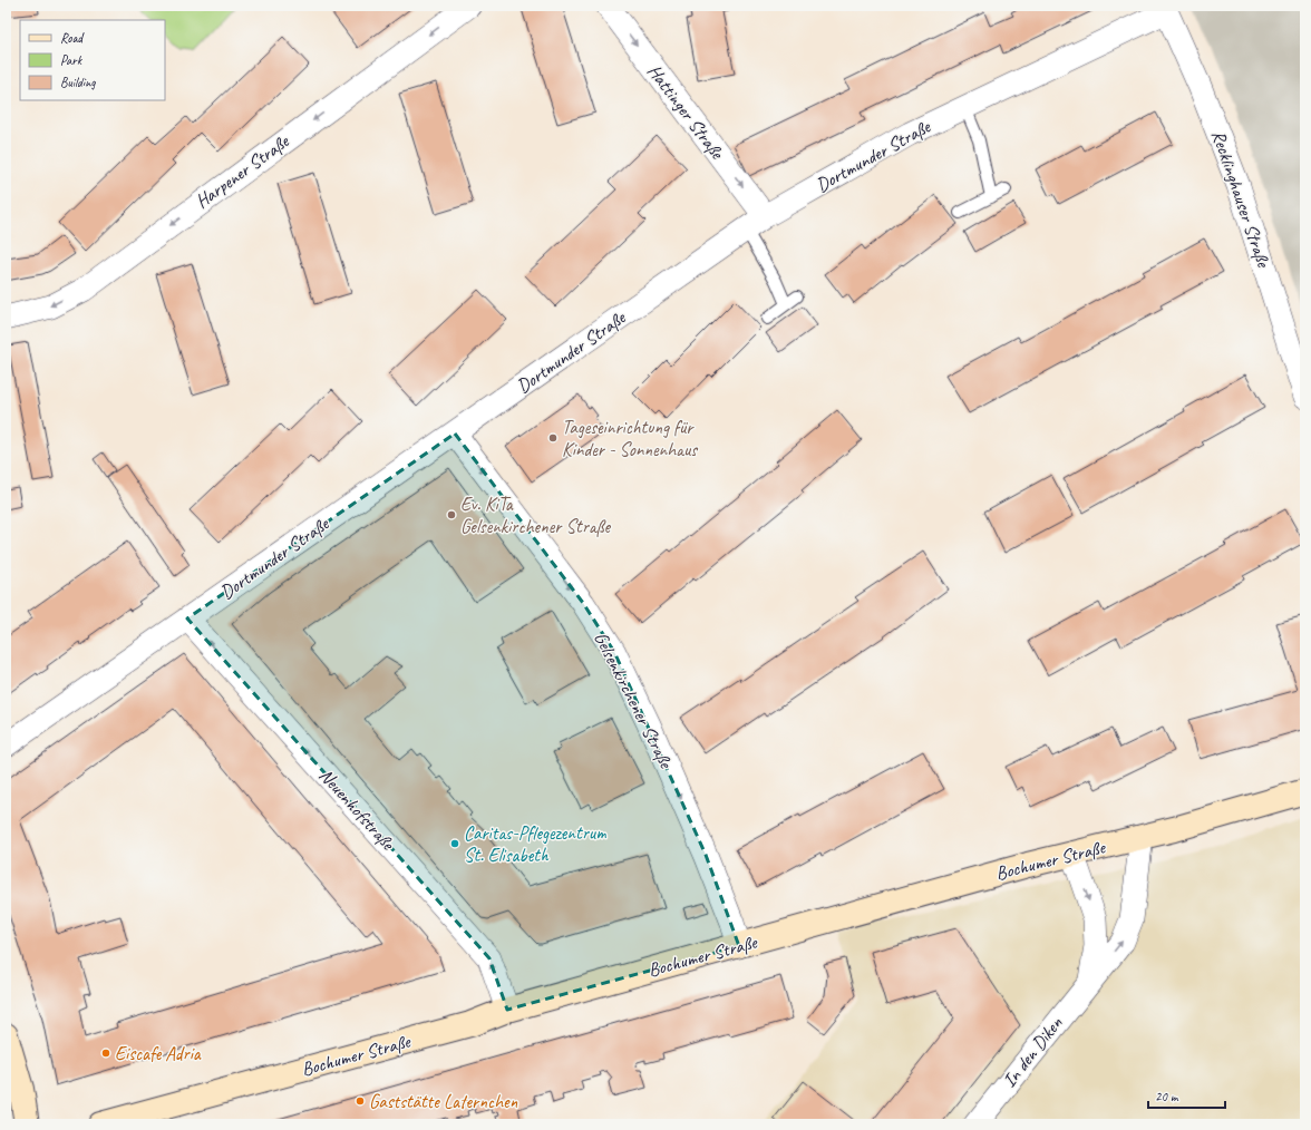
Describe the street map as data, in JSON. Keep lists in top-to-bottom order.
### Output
{
  "streets": {
    "street": [
      "Hattinger Straße",
      "Dortmunder Straße",
      "Harpener Straße",
      "Recklinghauser Straße",
      "Gelsenkirchener Straße",
      "Neuenhofstraße",
      "Bochumer Straße",
      "In den Diken"
    ]
  },
  "crossings": [
    ["Hattinger Straße", "Dortmunder Straße"],
    ["Dortmunder Straße", "Recklinghauser Straße"],
    ["Dortmunder Straße", "Gelsenkirchener Straße"],
    ["Dortmunder Straße", "Neuenhofstraße"],
    ["Gelsenkirchener Straße", "Bochumer Straße"],
    ["Neuenhofstraße", "Bochumer Straße"],
    ["Bochumer Straße", "In den Diken"]
  ],
  "one_way": [
    "Hattinger Straße",
    "Harpener Straße",
    "Gelsenkirchener Straße",
    "Neuenhofstraße"
  ],
  "places": [
    "Tageseinrichtung für Kinder - Sonnenhaus",
    "Ev. KiTa Gelsenkirchener Straße",
    "Caritas-Pflegezentrum St. Elisabeth",
    "Eiscafe Adria",
    "Gaststätte Laternchen"
  ],
  "legend": ["Road", "Park", "Building"],
  "scale_bar": "20 m"
}
